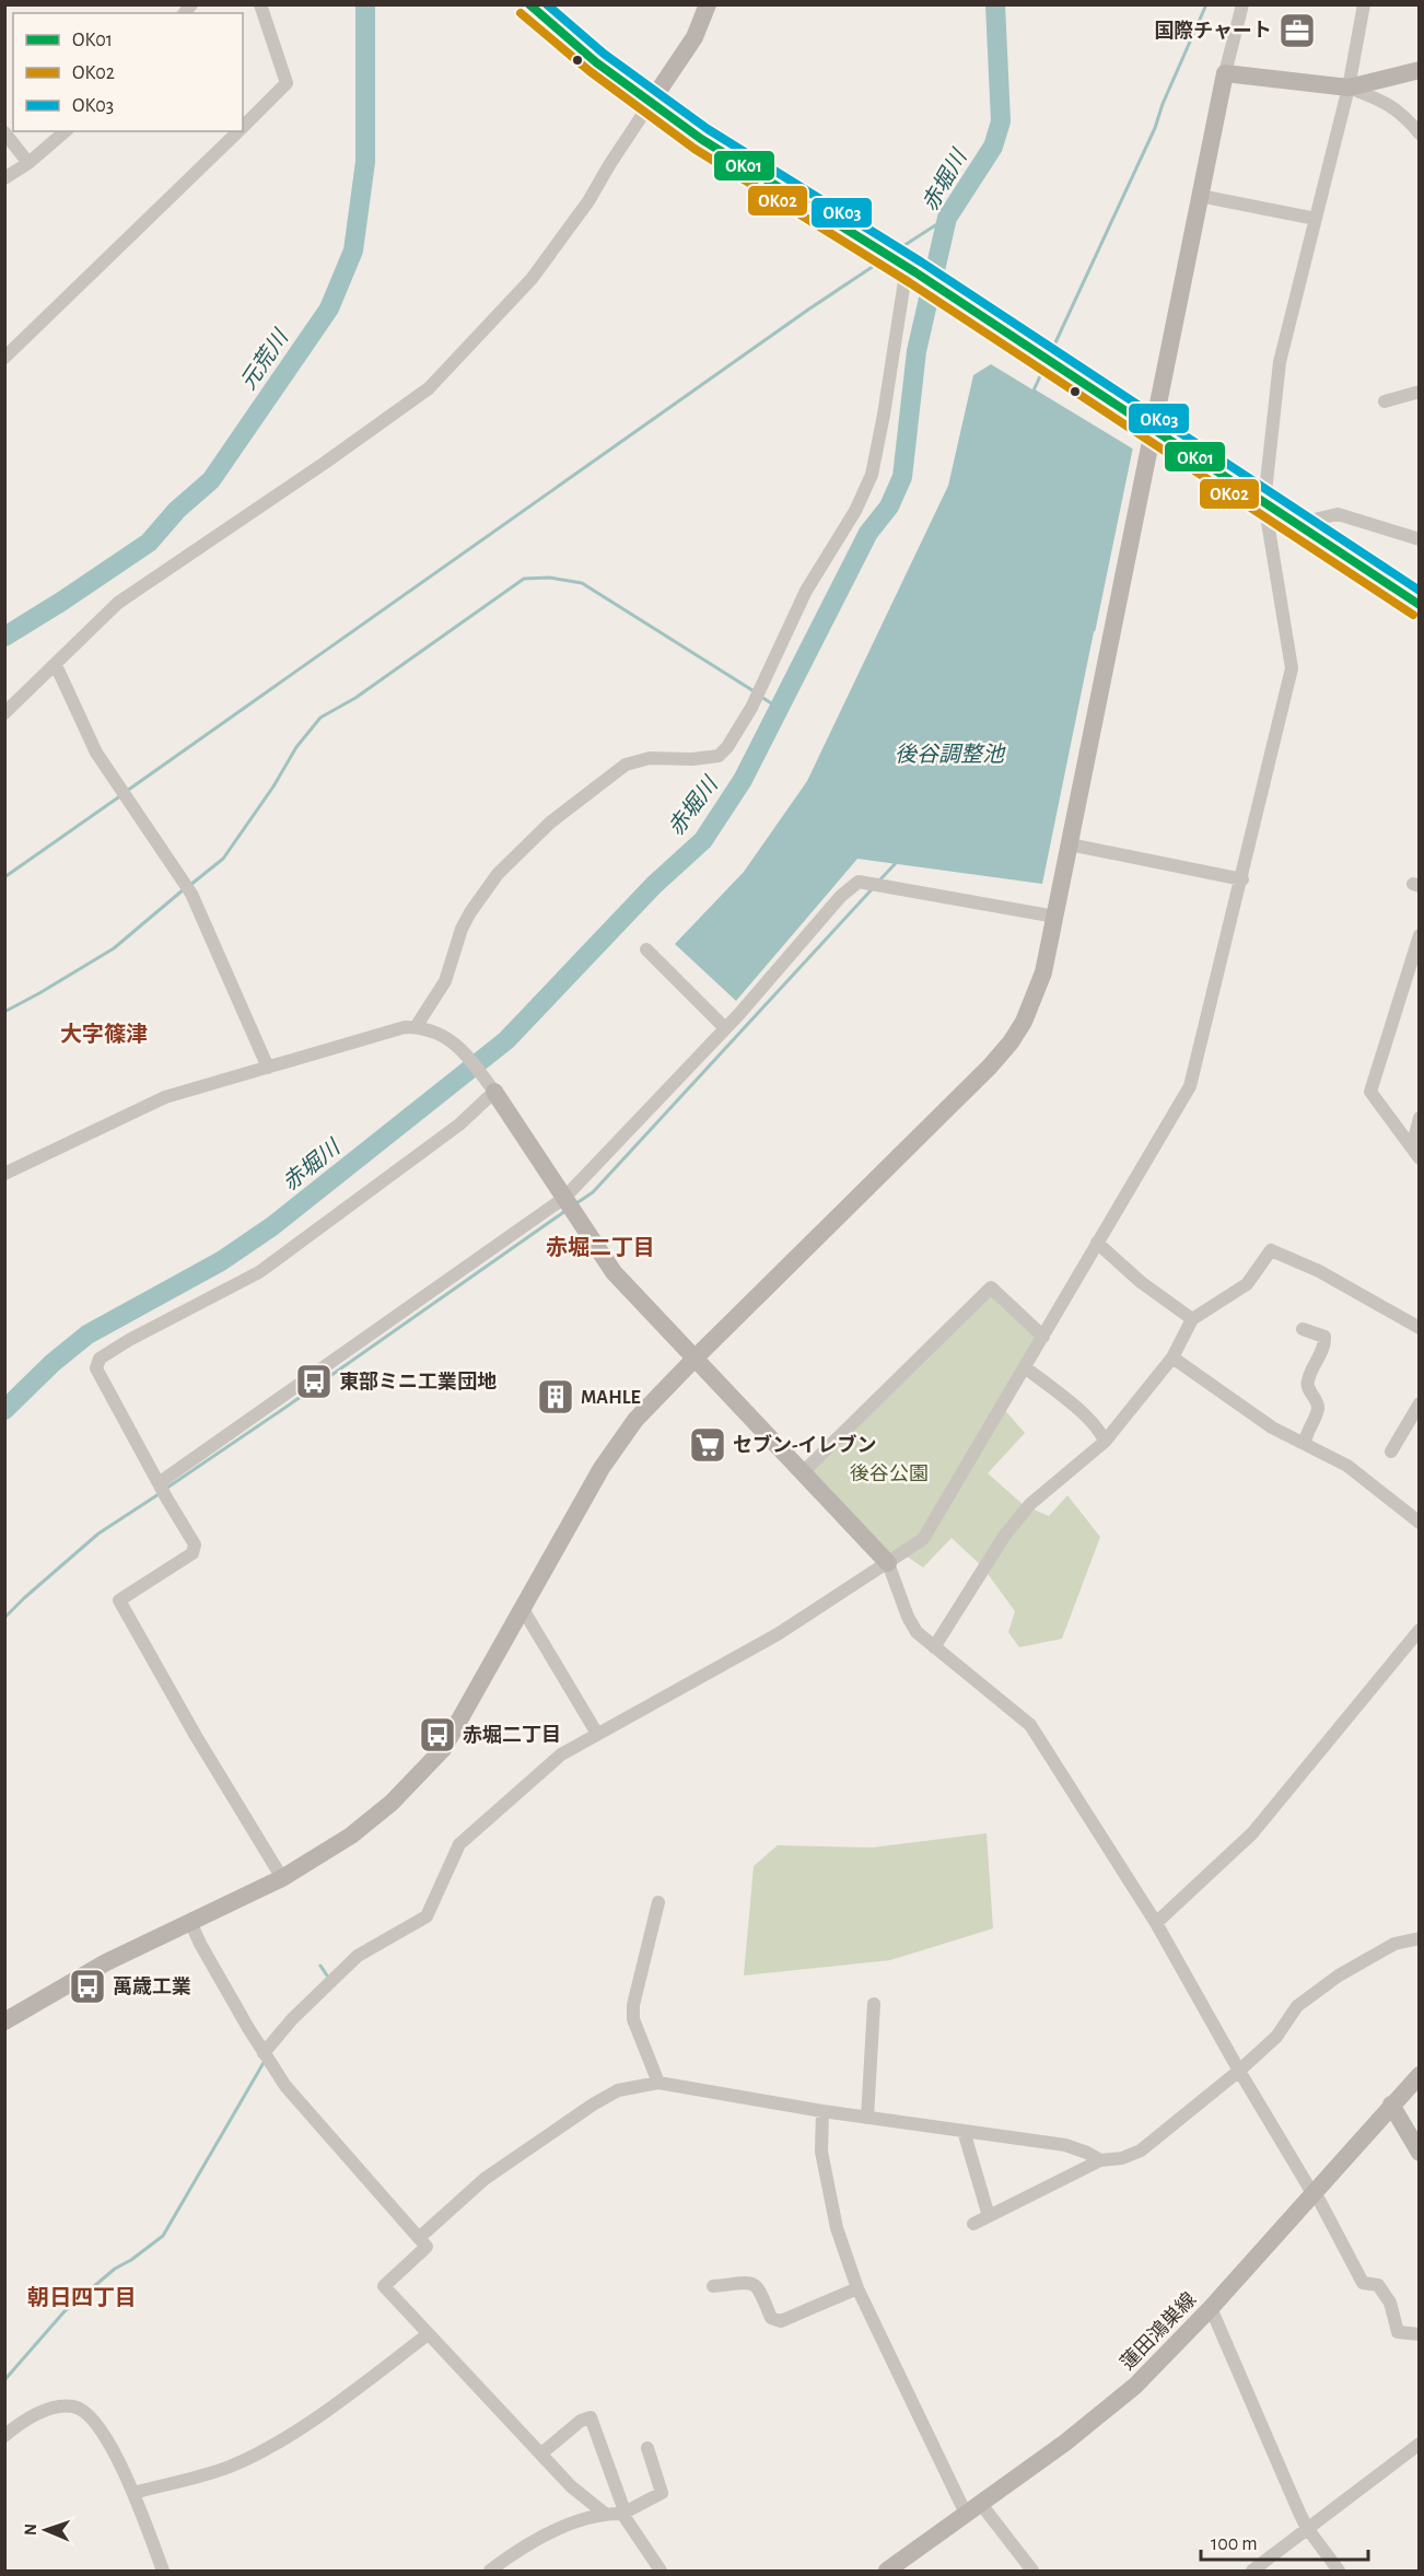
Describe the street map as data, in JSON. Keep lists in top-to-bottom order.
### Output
{
  "streets": {
    "street": ["蓮田鴻巣線"]
  },
  "districts": ["大字篠津", "赤堀二丁目", "朝日四丁目"],
  "water": ["赤堀川", "元荒川", "後谷調整池"],
  "parks": ["後谷公園"],
  "places": {
    "office": ["国際チャート"],
    "bus stop": ["東部ミニ工業団地", "赤堀二丁目", "萬歳工業"],
    "building": ["MAHLE"],
    "supermarket": ["セブン-イレブン"]
  },
  "lines": ["transit line OK01", "transit line OK03", "transit line OK02"],
  "legend": ["OK01", "OK02", "OK03"],
  "scale_bar": "100 m",
  "north": "left"
}
